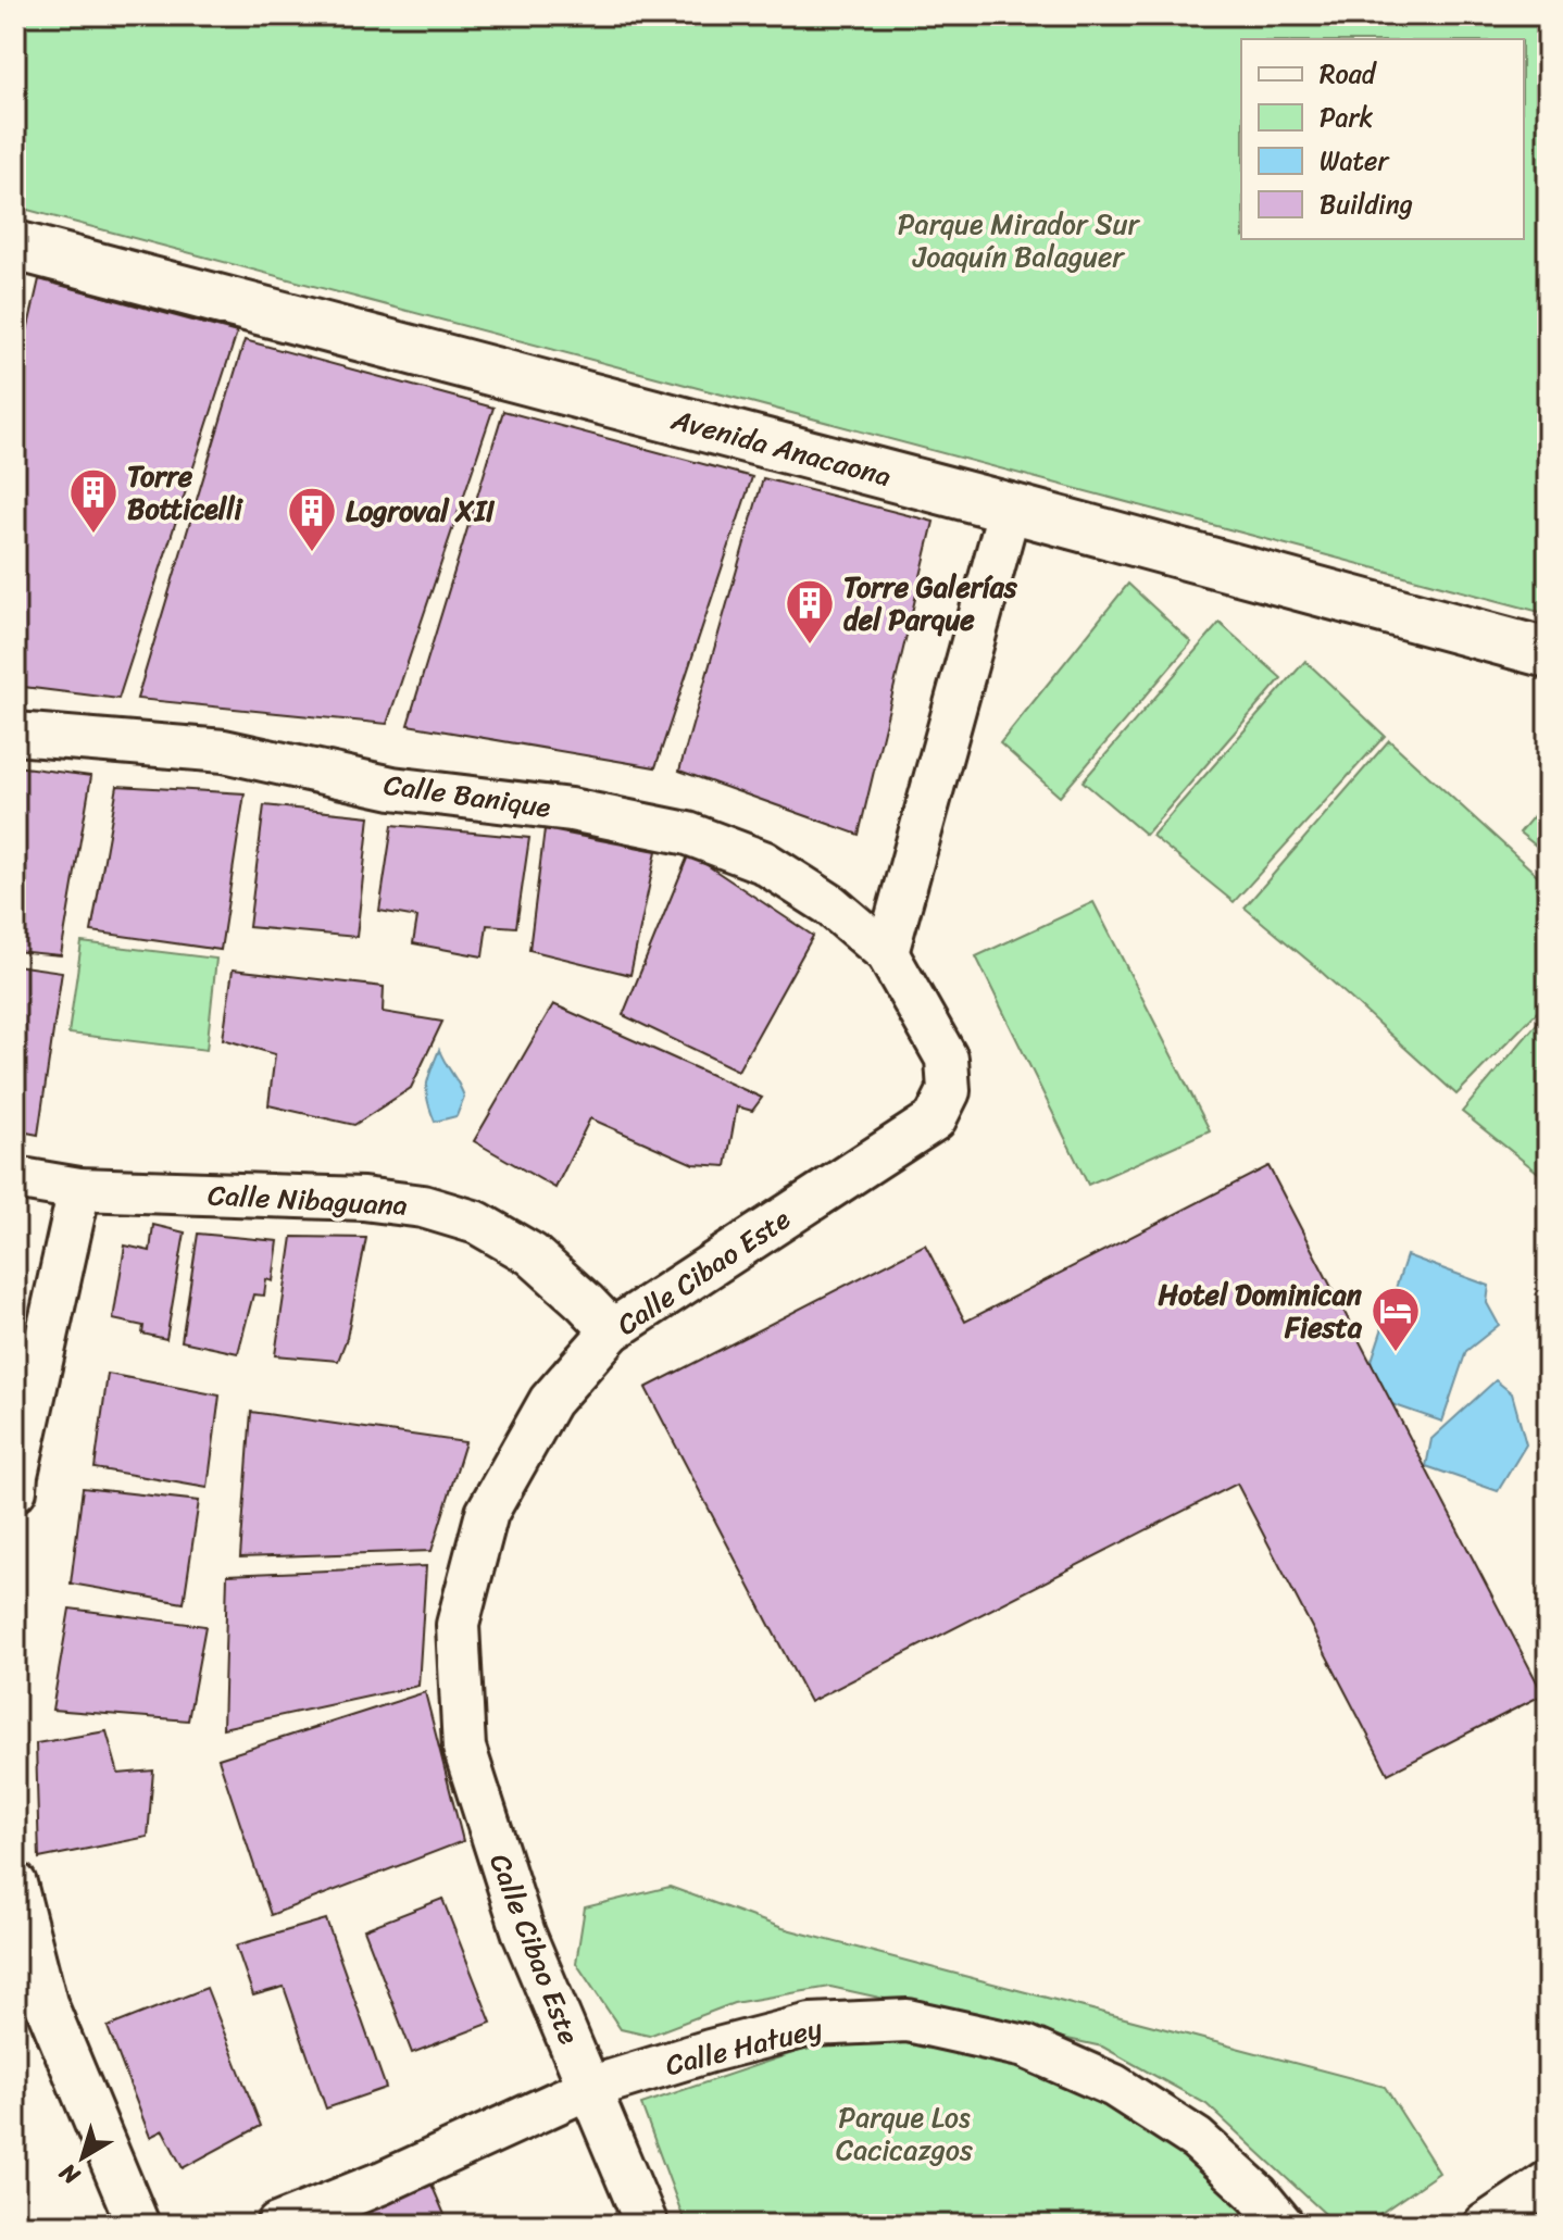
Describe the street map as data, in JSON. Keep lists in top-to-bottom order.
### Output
{
  "streets": {
    "main road": ["Avenida Anacaona"],
    "street": [
      "Calle Banique",
      "Calle Nibaguana",
      "Calle Cibao Este",
      "Calle Hatuey"
    ]
  },
  "crossings": [
    ["Calle Banique", "Calle Cibao Este"],
    ["Calle Nibaguana", "Calle Cibao Este"],
    ["Calle Cibao Este", "Calle Hatuey"]
  ],
  "parks": ["Parque Mirador Sur Joaquín Balaguer", "Parque Los Cacicazgos"],
  "places": {
    "building": ["Torre Botticelli", "Logroval XII", "Torre Galerías del Parque"],
    "hotel": ["Hotel Dominican Fiesta"]
  },
  "legend": [
    "Road",
    "Park",
    "Water",
    "Building"
  ],
  "north": "bottom left"
}
